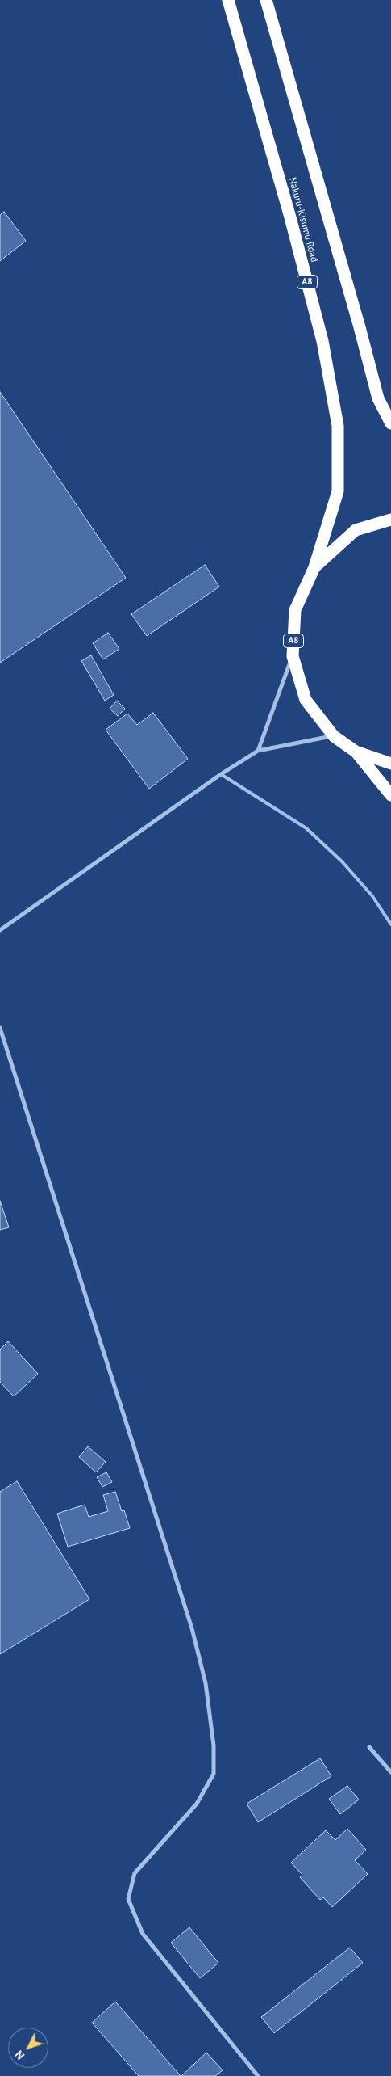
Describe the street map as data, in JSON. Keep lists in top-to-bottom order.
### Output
{
  "streets": {
    "highway": ["Nakuru-Kisumu Road", "A8"]
  },
  "crossings": [
    ["Nakuru-Kisumu Road", "A8"]
  ],
  "north": "bottom left"
}
